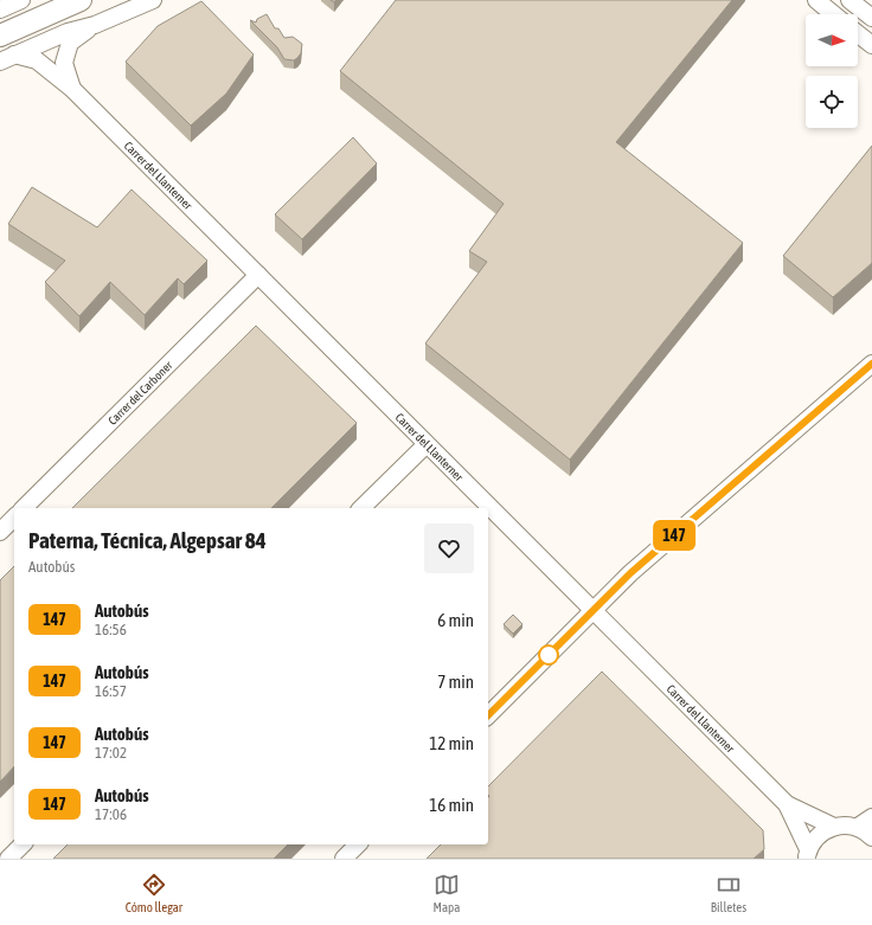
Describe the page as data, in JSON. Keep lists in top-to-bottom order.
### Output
{
  "streets": {
    "street": ["Carrer del Llanterner", "Carrer del Carboner"]
  },
  "crossings": [
    ["Carrer del Llanterner", "Carrer del Carboner"]
  ],
  "lines": ["bus line 147"],
  "north": "right",
  "page": {
    "on_map": "147",
    "heading": ["Paterna, Técnica, Algepsar 84", "Autobús"],
    "list": [
      {
        "mark": "147",
        "name": "Autobús",
        "note": "16:56",
        "value": "6 min"
      },
      {
        "mark": "147",
        "name": "Autobús",
        "note": "16:57",
        "value": "7 min"
      },
      {
        "mark": "147",
        "name": "Autobús",
        "note": "17:02",
        "value": "12 min"
      },
      {
        "mark": "147",
        "name": "Autobús",
        "note": "17:06",
        "value": "16 min"
      }
    ],
    "tabs": ["Cómo llegar", "Mapa", "Billetes"]
  }
}
